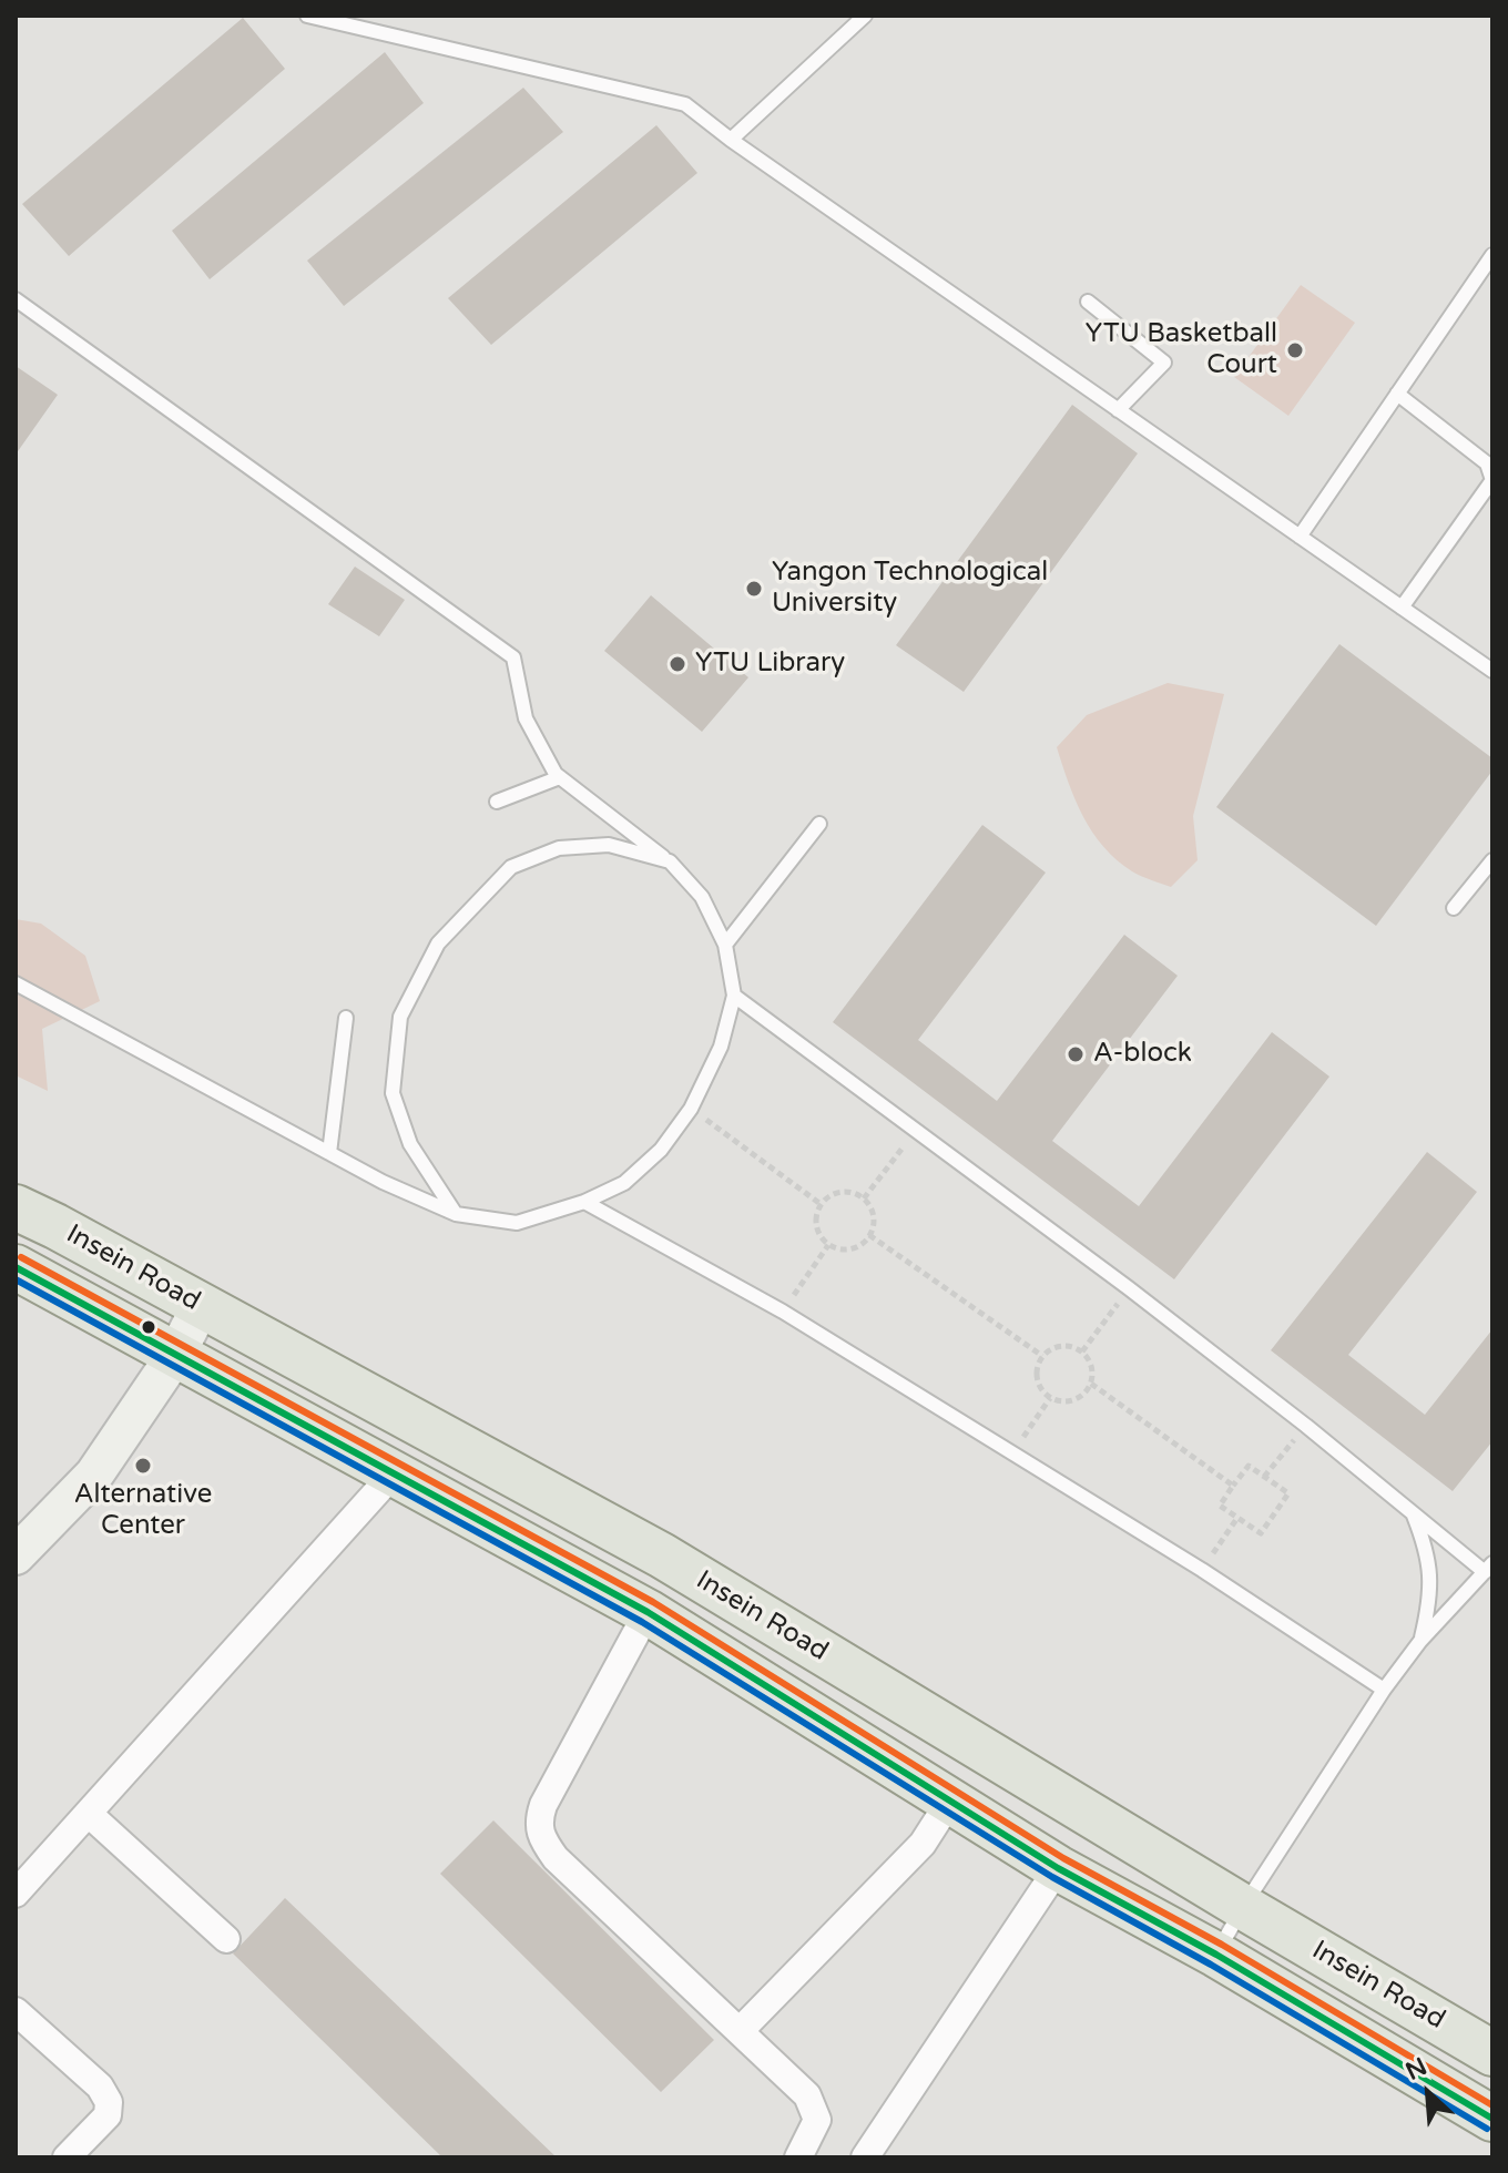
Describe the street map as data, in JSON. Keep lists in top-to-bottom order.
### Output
{
  "streets": {
    "main road": ["Insein Road"]
  },
  "places": [
    "YTU Basketball Court",
    "Yangon Technological University",
    "YTU Library",
    "A-block",
    "Alternative Center"
  ],
  "north": "top left"
}
